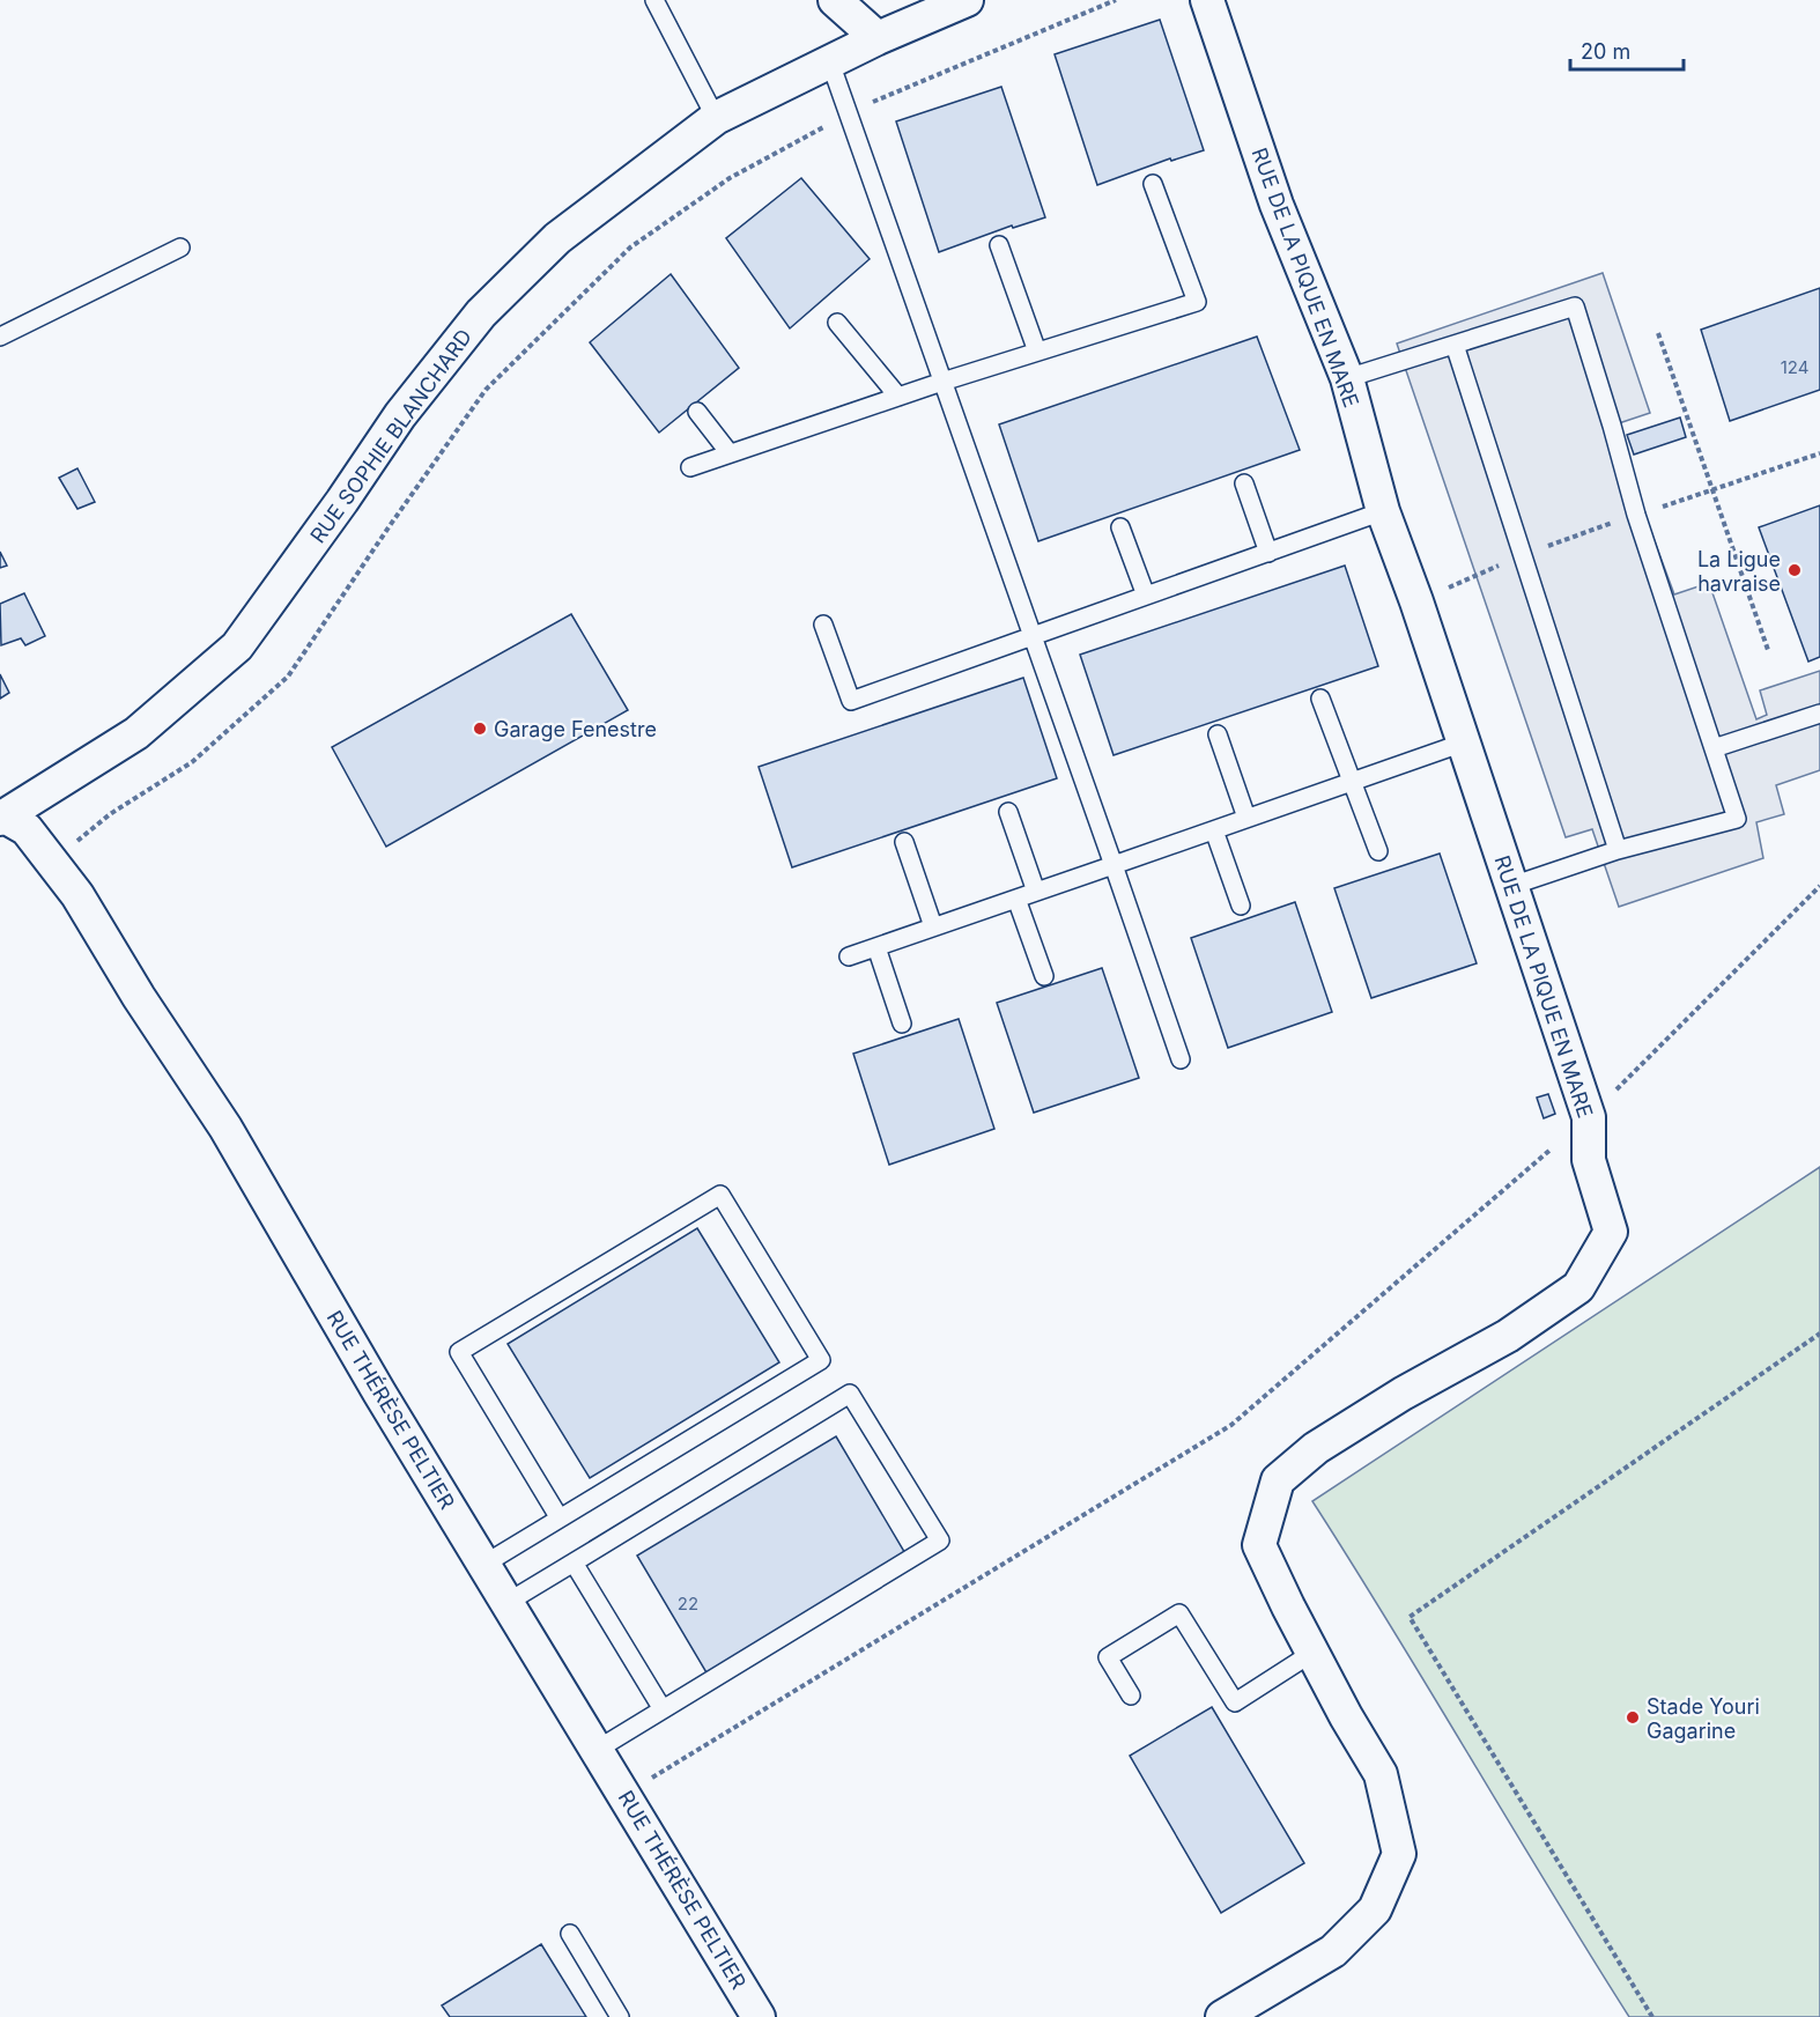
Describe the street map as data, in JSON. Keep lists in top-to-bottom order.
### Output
{
  "streets": {
    "street": ["RUE DE LA PIQUE EN MARE", "RUE SOPHIE BLANCHARD", "RUE THÉRÈSE PELTIER"]
  },
  "crossings": [
    ["RUE SOPHIE BLANCHARD", "RUE THÉRÈSE PELTIER"]
  ],
  "places": ["La Ligue havraise", "Garage Fenestre", "Stade Youri Gagarine"],
  "house_numbers": ["124", "22"],
  "scale_bar": "20 m"
}
